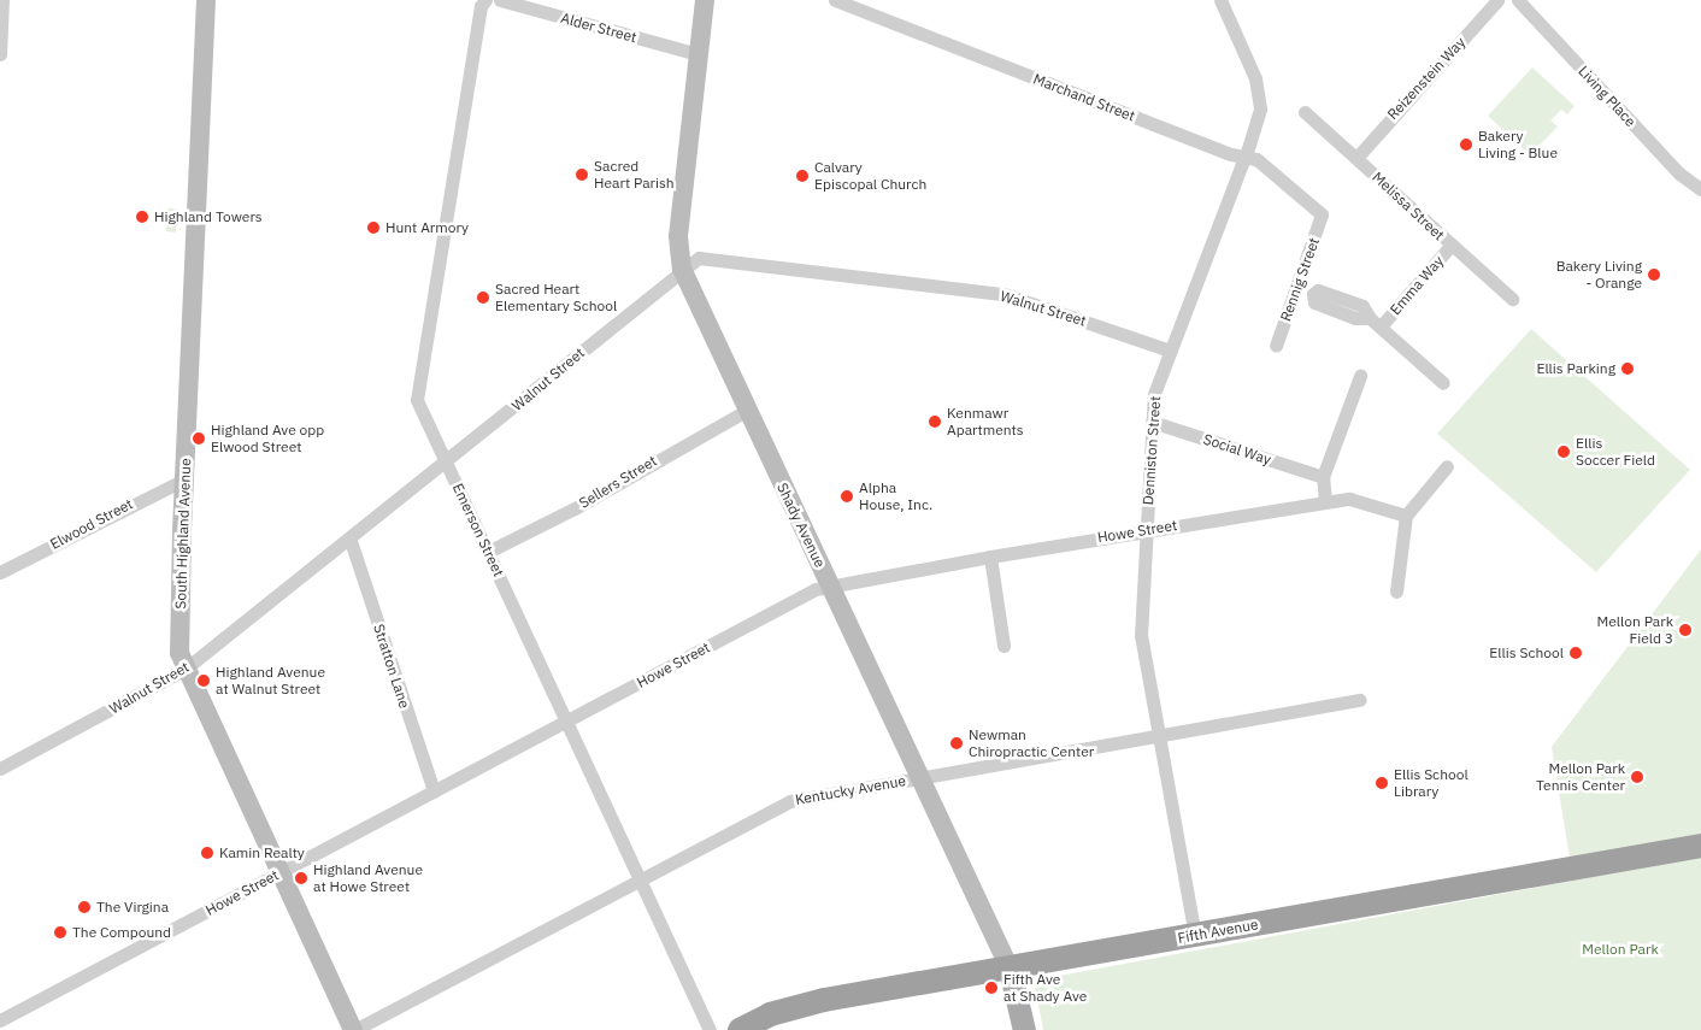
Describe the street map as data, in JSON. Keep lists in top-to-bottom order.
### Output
{
  "streets": {
    "highway": ["Fifth Avenue"],
    "main road": ["Shady Avenue", "South Highland Avenue"],
    "street": [
      "Alder Street",
      "Reizenstein Way",
      "Living Place",
      "Marchand Street",
      "Melissa Street",
      "Rennig Street",
      "Emma Way",
      "Walnut Street",
      "Social Way",
      "Denniston Street",
      "Sellers Street",
      "Elwood Street",
      "Emerson Street",
      "Howe Street",
      "Stratton Lane",
      "Kentucky Avenue"
    ]
  },
  "crossings": [
    ["Alder Street", "Shady Avenue"],
    ["Reizenstein Way", "Melissa Street"],
    ["Marchand Street", "Rennig Street"],
    ["Marchand Street", "Denniston Street"],
    ["Melissa Street", "Emma Way"],
    ["Walnut Street", "Denniston Street"],
    ["Walnut Street", "Shady Avenue"],
    ["Walnut Street", "Emerson Street"],
    ["Walnut Street", "South Highland Avenue"],
    ["Walnut Street", "Stratton Lane"],
    ["Social Way", "Denniston Street"],
    ["Denniston Street", "Howe Street"],
    ["Denniston Street", "Kentucky Avenue"],
    ["Denniston Street", "Fifth Avenue"],
    ["Sellers Street", "Shady Avenue"],
    ["Sellers Street", "Emerson Street"],
    ["Elwood Street", "South Highland Avenue"],
    ["Shady Avenue", "Howe Street"],
    ["Shady Avenue", "Kentucky Avenue"],
    ["Shady Avenue", "Fifth Avenue"],
    ["Emerson Street", "Howe Street"],
    ["Emerson Street", "Kentucky Avenue"],
    ["Howe Street", "South Highland Avenue"],
    ["Howe Street", "Stratton Lane"],
    ["South Highland Avenue", "Kentucky Avenue"]
  ],
  "parks": ["Mellon Park"],
  "places": [
    "Bakery Living - Blue",
    "Sacred Heart Parish",
    "Calvary Episcopal Church",
    "Highland Towers",
    "Hunt Armory",
    "Bakery Living - Orange",
    "Sacred Heart Elementary School",
    "Ellis Parking",
    "Kenmawr Apartments",
    "Highland Ave opp Elwood Street",
    "Ellis Soccer Field",
    "Alpha House, Inc.",
    "Mellon Park Field 3",
    "Ellis School",
    "Highland Avenue at Walnut Street",
    "Newman Chiropractic Center",
    "Mellon Park Tennis Center",
    "Ellis School Library",
    "Kamin Realty",
    "Highland Avenue at Howe Street",
    "The Virgina",
    "The Compound",
    "Fifth Ave at Shady Ave"
  ]
}
